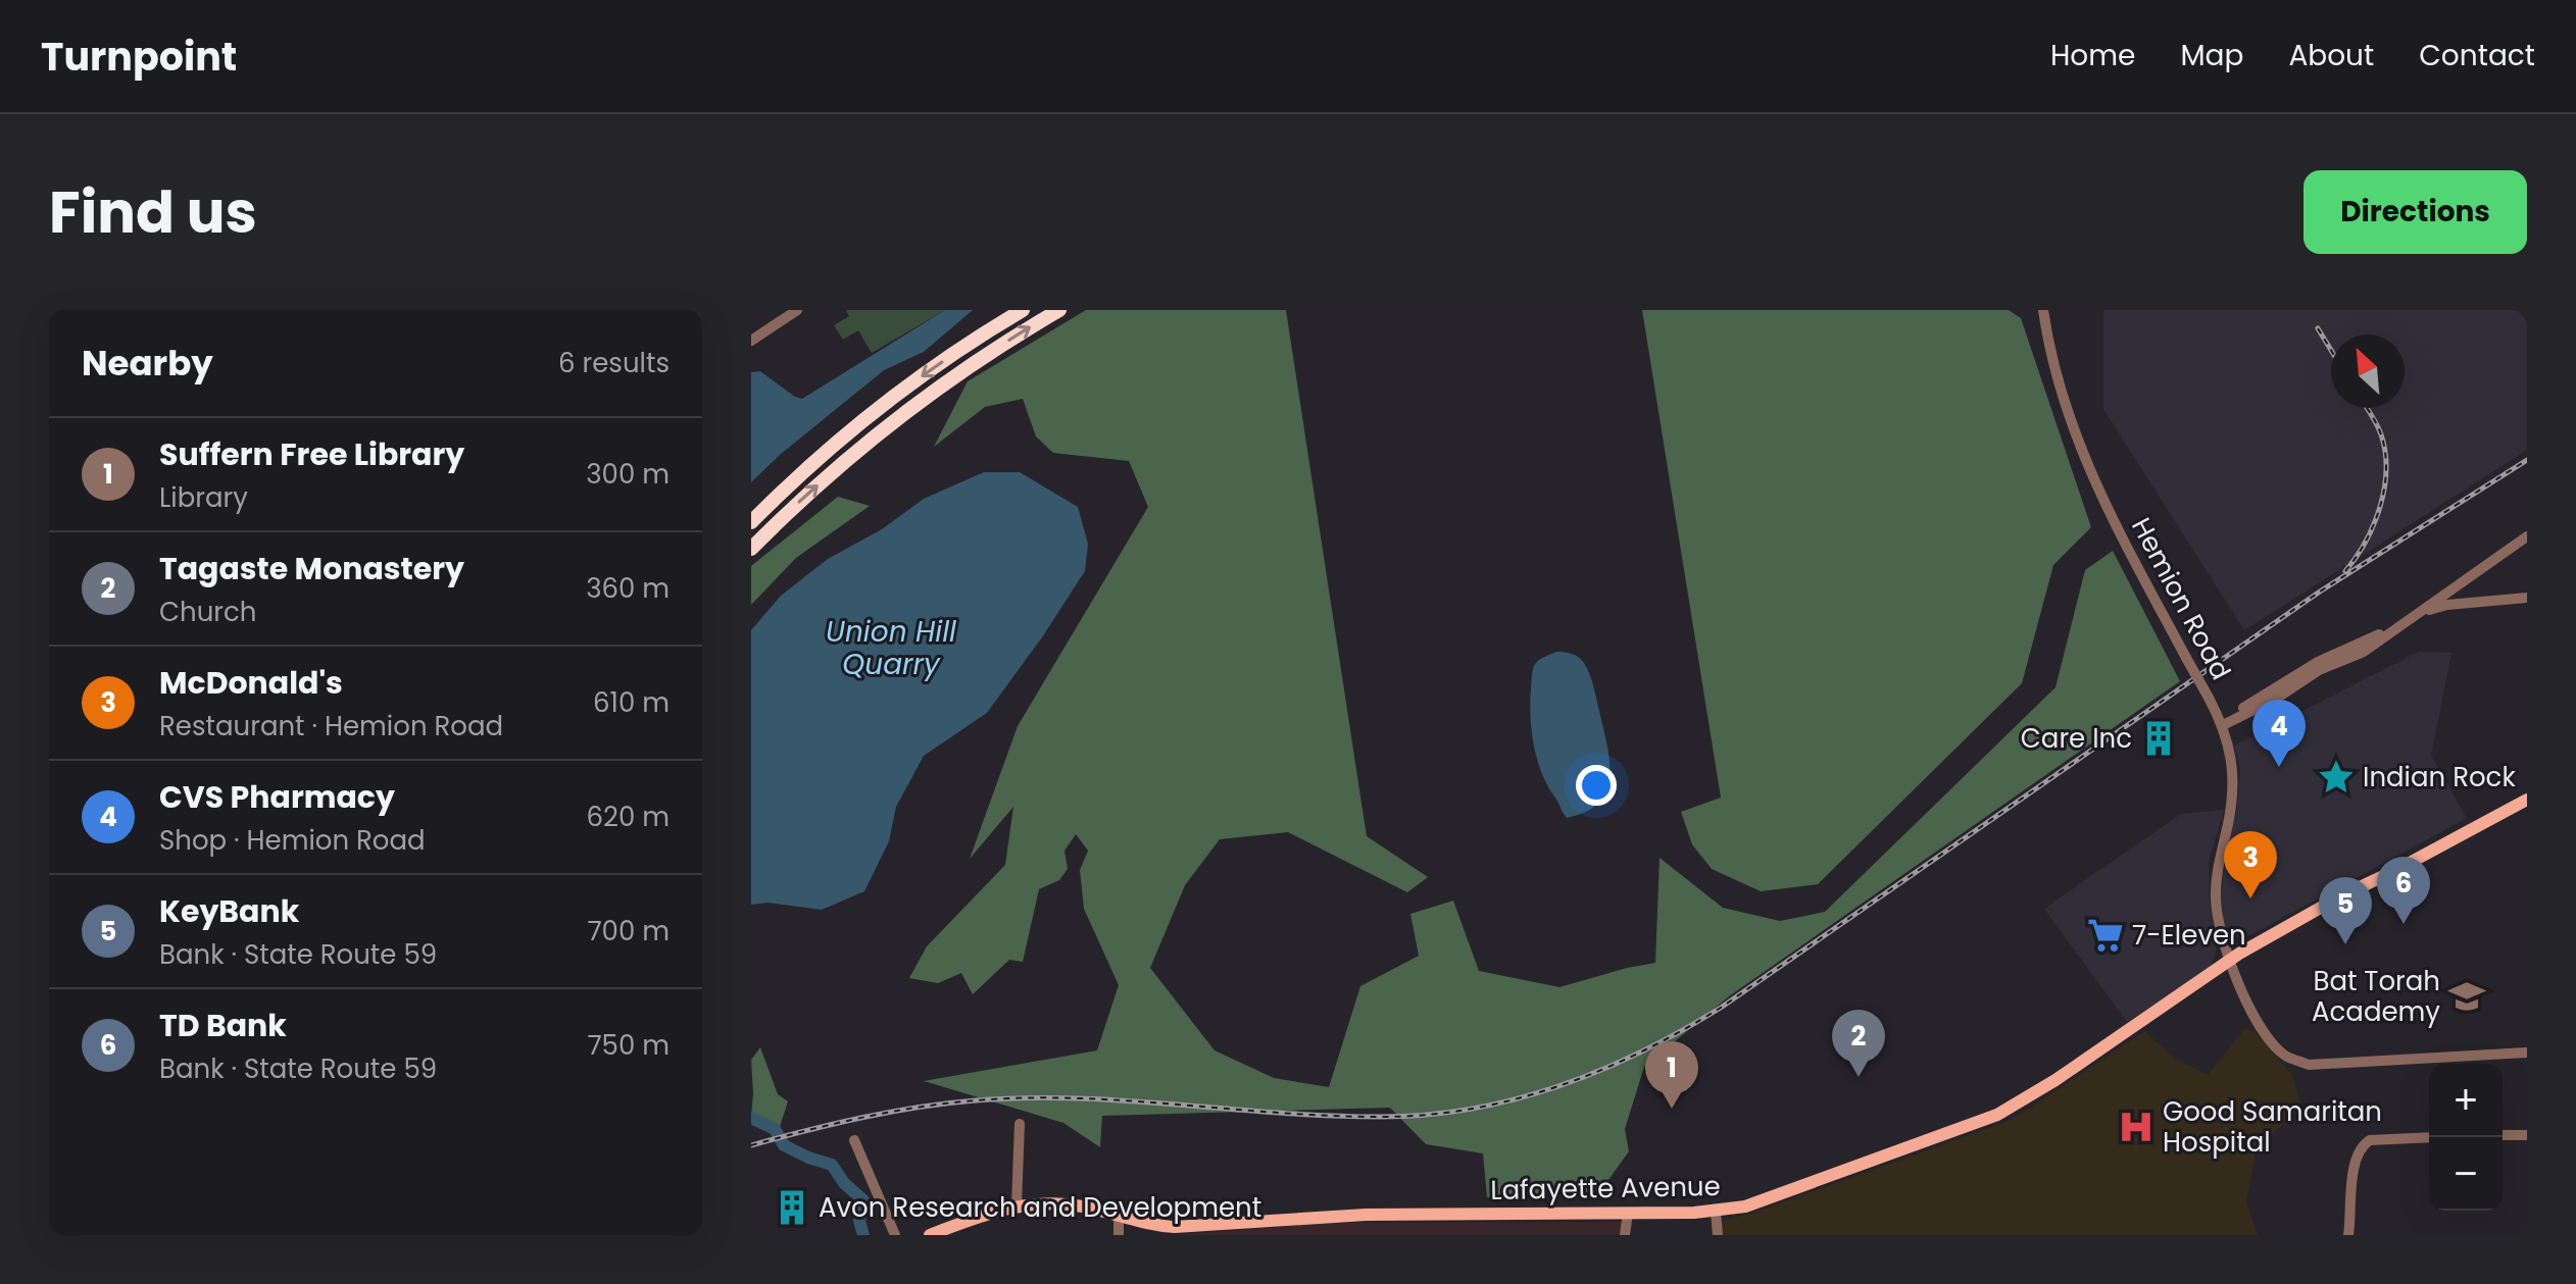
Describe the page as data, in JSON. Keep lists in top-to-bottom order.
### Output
{
  "streets": {
    "main road": ["Lafayette Avenue"],
    "street": ["Hemion Road"]
  },
  "crossings": [
    ["Hemion Road", "Lafayette Avenue"]
  ],
  "water": ["Union Hill Quarry"],
  "places": {
    "building": ["Care Inc", "Avon Research and Development"],
    "place": ["Indian Rock"],
    "supermarket": ["7-Eleven"],
    "school or university": ["Bat Torah Academy"],
    "hospital": ["Good Samaritan Hospital"]
  },
  "north": "top left",
  "page": {
    "header": "Turnpoint",
    "nav": [
      "Home",
      "Map",
      "About",
      "Contact"
    ],
    "title": "Find us",
    "buttons": "Directions",
    "heading": ["Nearby", "6 results"],
    "list": [
      {
        "mark": "1",
        "name": "Suffern Free Library",
        "note": "Library",
        "value": "300 m"
      },
      {
        "mark": "2",
        "name": "Tagaste Monastery",
        "note": "Church",
        "value": "360 m"
      },
      {
        "mark": "3",
        "name": "McDonald's",
        "note": "Restaurant · Hemion Road",
        "value": "610 m"
      },
      {
        "mark": "4",
        "name": "CVS Pharmacy",
        "note": "Shop · Hemion Road",
        "value": "620 m"
      },
      {
        "mark": "5",
        "name": "KeyBank",
        "note": "Bank · State Route 59",
        "value": "700 m"
      },
      {
        "mark": "6",
        "name": "TD Bank",
        "note": "Bank · State Route 59",
        "value": "750 m"
      }
    ],
    "pins": [
      "4",
      "3",
      "6",
      "5",
      "2",
      "1"
    ],
    "map_buttons": ["+", "−"]
  }
}
